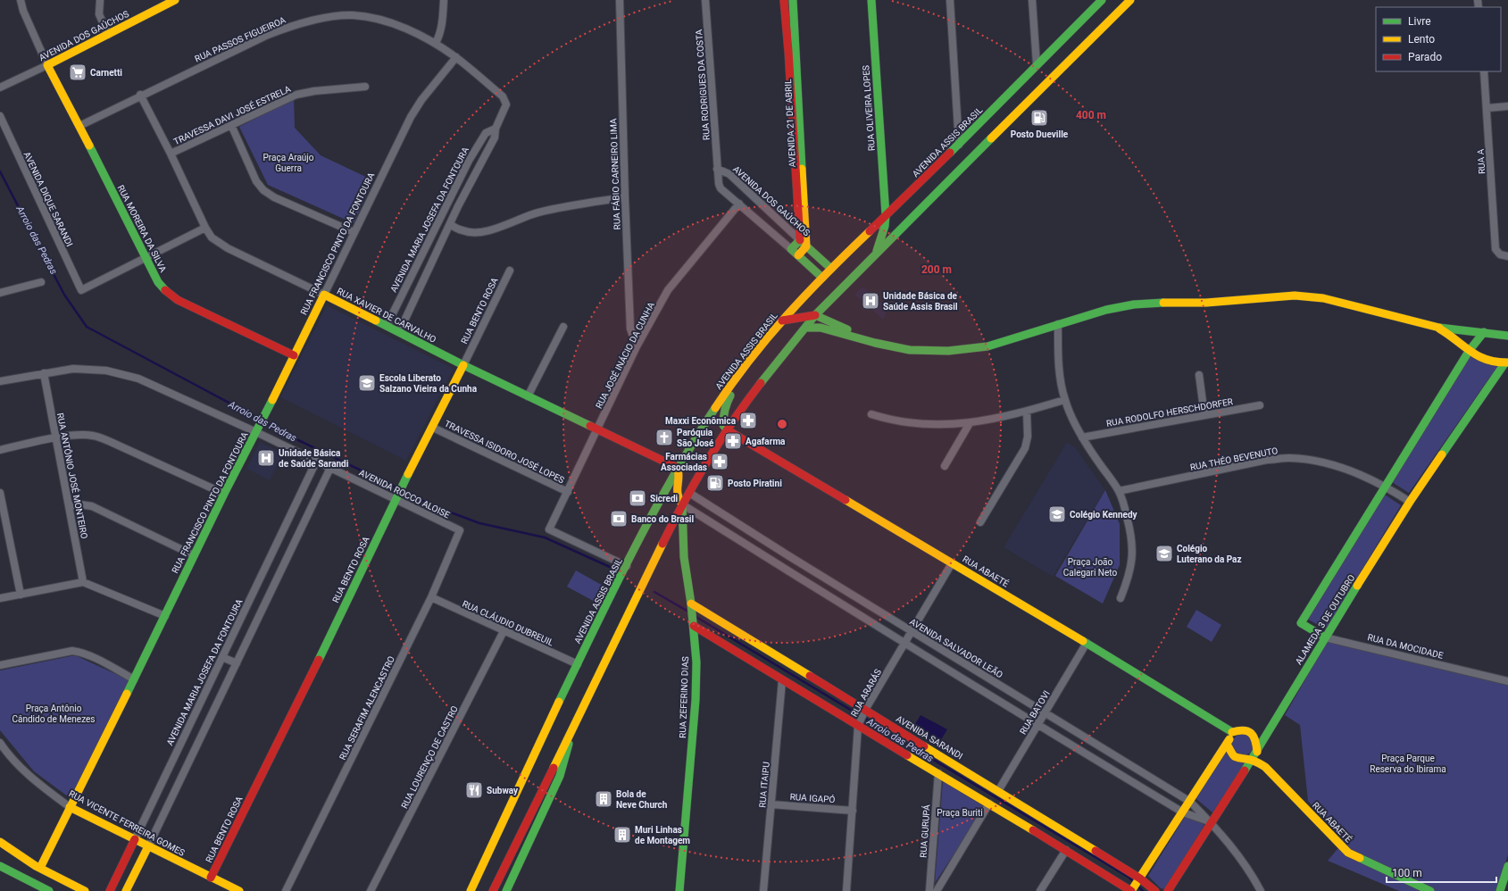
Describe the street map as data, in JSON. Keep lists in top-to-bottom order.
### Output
{
  "streets": {
    "street": [
      "AVENIDA DOS GAÚCHOS",
      "RUA PASSOS FIGUEIROA",
      "RUA RODRIGUES DA COSTA",
      "RUA OLIVEIRA LOPES",
      "TRAVESSA DAVI JOSÉ ESTRELA",
      "AVENIDA 21 DE ABRIL",
      "AVENIDA ASSIS BRASIL",
      "RUA A",
      "RUA FÁBIO CARNEIRO LIMA",
      "AVENIDA DIQUE SARANDI",
      "AVENIDA MARIA JOSEFA DA FONTOURA",
      "RUA MOREIRA DA SILVA",
      "RUA FRANCISCO PINTO DA FONTOURA",
      "RUA BENTO ROSA",
      "RUA XAVIER DE CARVALHO",
      "RUA JOSÉ INÁCIO DA CUNHA",
      "RUA RODOLFO HERSCHDORFER",
      "TRAVESSA ISIDORO JOSÉ LOPES",
      "RUA THÉO BEVENUTO",
      "RUA ANTÔNIO JOSÉ MONTEIRO",
      "AVENIDA ROCCO ALOISE",
      "RUA ABAETÉ",
      "ALAMEDA 3 DE OUTUBRO",
      "RUA CLÁUDIO DUBREUIL",
      "RUA DA MOCIDADE",
      "AVENIDA SALVADOR LEÃO",
      "RUA ARARÁS",
      "RUA ZEFERINO DIAS",
      "RUA SERAFIM ALENCASTRO",
      "RUA BATOVI",
      "AVENIDA SARANDI",
      "RUA LOURENÇO DE CASTRO",
      "RUA ITAIPU",
      "RUA IGAPÓ",
      "RUA VICENTE FERREIRA GOMES",
      "RUA GURUPÁ"
    ]
  },
  "crossings": [
    ["AVENIDA DOS GAÚCHOS", "RUA RODRIGUES DA COSTA"],
    ["AVENIDA DOS GAÚCHOS", "AVENIDA 21 DE ABRIL"],
    ["AVENIDA DOS GAÚCHOS", "AVENIDA ASSIS BRASIL"],
    ["AVENIDA DOS GAÚCHOS", "RUA MOREIRA DA SILVA"],
    ["RUA PASSOS FIGUEIROA", "AVENIDA MARIA JOSEFA DA FONTOURA"],
    ["RUA PASSOS FIGUEIROA", "RUA MOREIRA DA SILVA"],
    ["RUA PASSOS FIGUEIROA", "RUA FRANCISCO PINTO DA FONTOURA"],
    ["RUA PASSOS FIGUEIROA", "RUA XAVIER DE CARVALHO"],
    ["RUA OLIVEIRA LOPES", "AVENIDA ASSIS BRASIL"],
    ["TRAVESSA DAVI JOSÉ ESTRELA", "RUA XAVIER DE CARVALHO"],
    ["AVENIDA ASSIS BRASIL", "RUA XAVIER DE CARVALHO"],
    ["AVENIDA ASSIS BRASIL", "RUA JOSÉ INÁCIO DA CUNHA"],
    ["AVENIDA ASSIS BRASIL", "RUA CLÁUDIO DUBREUIL"],
    ["AVENIDA ASSIS BRASIL", "RUA ZEFERINO DIAS"],
    ["RUA FÁBIO CARNEIRO LIMA", "RUA JOSÉ INÁCIO DA CUNHA"],
    ["AVENIDA DIQUE SARANDI", "RUA MOREIRA DA SILVA"],
    ["AVENIDA MARIA JOSEFA DA FONTOURA", "RUA XAVIER DE CARVALHO"],
    ["AVENIDA MARIA JOSEFA DA FONTOURA", "AVENIDA ROCCO ALOISE"],
    ["AVENIDA MARIA JOSEFA DA FONTOURA", "RUA VICENTE FERREIRA GOMES"],
    ["RUA MOREIRA DA SILVA", "RUA FRANCISCO PINTO DA FONTOURA"],
    ["RUA FRANCISCO PINTO DA FONTOURA", "RUA XAVIER DE CARVALHO"],
    ["RUA FRANCISCO PINTO DA FONTOURA", "AVENIDA ROCCO ALOISE"],
    ["RUA FRANCISCO PINTO DA FONTOURA", "RUA VICENTE FERREIRA GOMES"],
    ["RUA BENTO ROSA", "RUA XAVIER DE CARVALHO"],
    ["RUA BENTO ROSA", "TRAVESSA ISIDORO JOSÉ LOPES"],
    ["RUA BENTO ROSA", "AVENIDA ROCCO ALOISE"],
    ["RUA BENTO ROSA", "RUA VICENTE FERREIRA GOMES"],
    ["RUA XAVIER DE CARVALHO", "RUA JOSÉ INÁCIO DA CUNHA"],
    ["RUA XAVIER DE CARVALHO", "RUA ZEFERINO DIAS"],
    ["RUA JOSÉ INÁCIO DA CUNHA", "TRAVESSA ISIDORO JOSÉ LOPES"],
    ["RUA THÉO BEVENUTO", "ALAMEDA 3 DE OUTUBRO"],
    ["RUA ANTÔNIO JOSÉ MONTEIRO", "AVENIDA ROCCO ALOISE"],
    ["AVENIDA ROCCO ALOISE", "RUA SERAFIM ALENCASTRO"],
    ["RUA ABAETÉ", "ALAMEDA 3 DE OUTUBRO"],
    ["RUA ABAETÉ", "RUA ARARÁS"],
    ["RUA ABAETÉ", "RUA BATOVI"],
    ["ALAMEDA 3 DE OUTUBRO", "RUA DA MOCIDADE"],
    ["ALAMEDA 3 DE OUTUBRO", "AVENIDA SALVADOR LEÃO"],
    ["RUA CLÁUDIO DUBREUIL", "RUA SERAFIM ALENCASTRO"],
    ["RUA CLÁUDIO DUBREUIL", "RUA LOURENÇO DE CASTRO"],
    ["AVENIDA SALVADOR LEÃO", "RUA ARARÁS"],
    ["AVENIDA SALVADOR LEÃO", "RUA BATOVI"],
    ["RUA ARARÁS", "AVENIDA SARANDI"],
    ["RUA ARARÁS", "RUA IGAPÓ"],
    ["RUA ZEFERINO DIAS", "AVENIDA SARANDI"],
    ["RUA BATOVI", "AVENIDA SARANDI"],
    ["RUA ITAIPU", "RUA IGAPÓ"]
  ],
  "water": ["Arroio das Pedras"],
  "parks": [
    "Praça Araújo Guerra",
    "Praça João Calegari Neto",
    "Praça Antônio Cândido de Menezes",
    "Praça Parque Reserva do Ibirama",
    "Praça Buriti"
  ],
  "places": {
    "supermarket": ["Carnetti"],
    "fuel station": ["Posto Dueville", "Posto Piratini"],
    "hospital": ["Unidade Básica de Saúde Assis Brasil", "Unidade Básica de Saúde Sarandi"],
    "school or university": ["Escola Liberato Salzano Vieira da Cunha", "Colégio Kennedy", "Colégio Luterano da Paz"],
    "pharmacy": ["Maxxi Econômica", "Agafarma", "Farmácias Associadas"],
    "church": ["Paróquia São José"],
    "bank": ["Sicredi", "Banco do Brasil"],
    "restaurant": ["Subway"],
    "building": ["Bola de Neve Church", "Muri Linhas de Montagem"]
  },
  "legend": ["Livre", "Lento", "Parado"],
  "scale_bar": "100 m",
  "rings": ["400 m", "200 m"]
}
